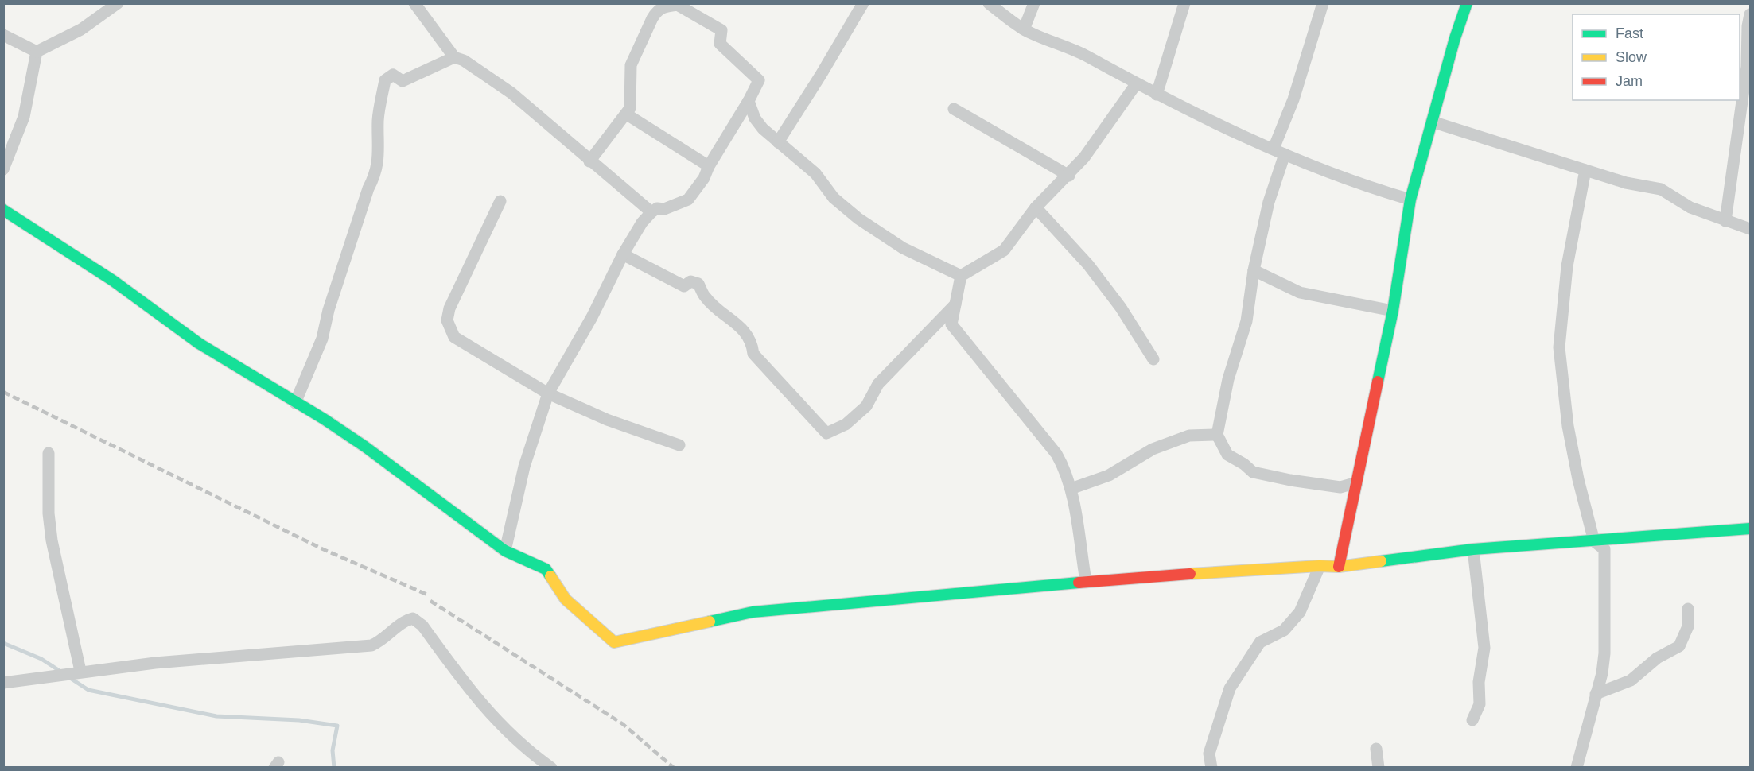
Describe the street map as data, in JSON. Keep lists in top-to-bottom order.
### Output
{
  "legend": ["Fast", "Slow", "Jam"]
}
